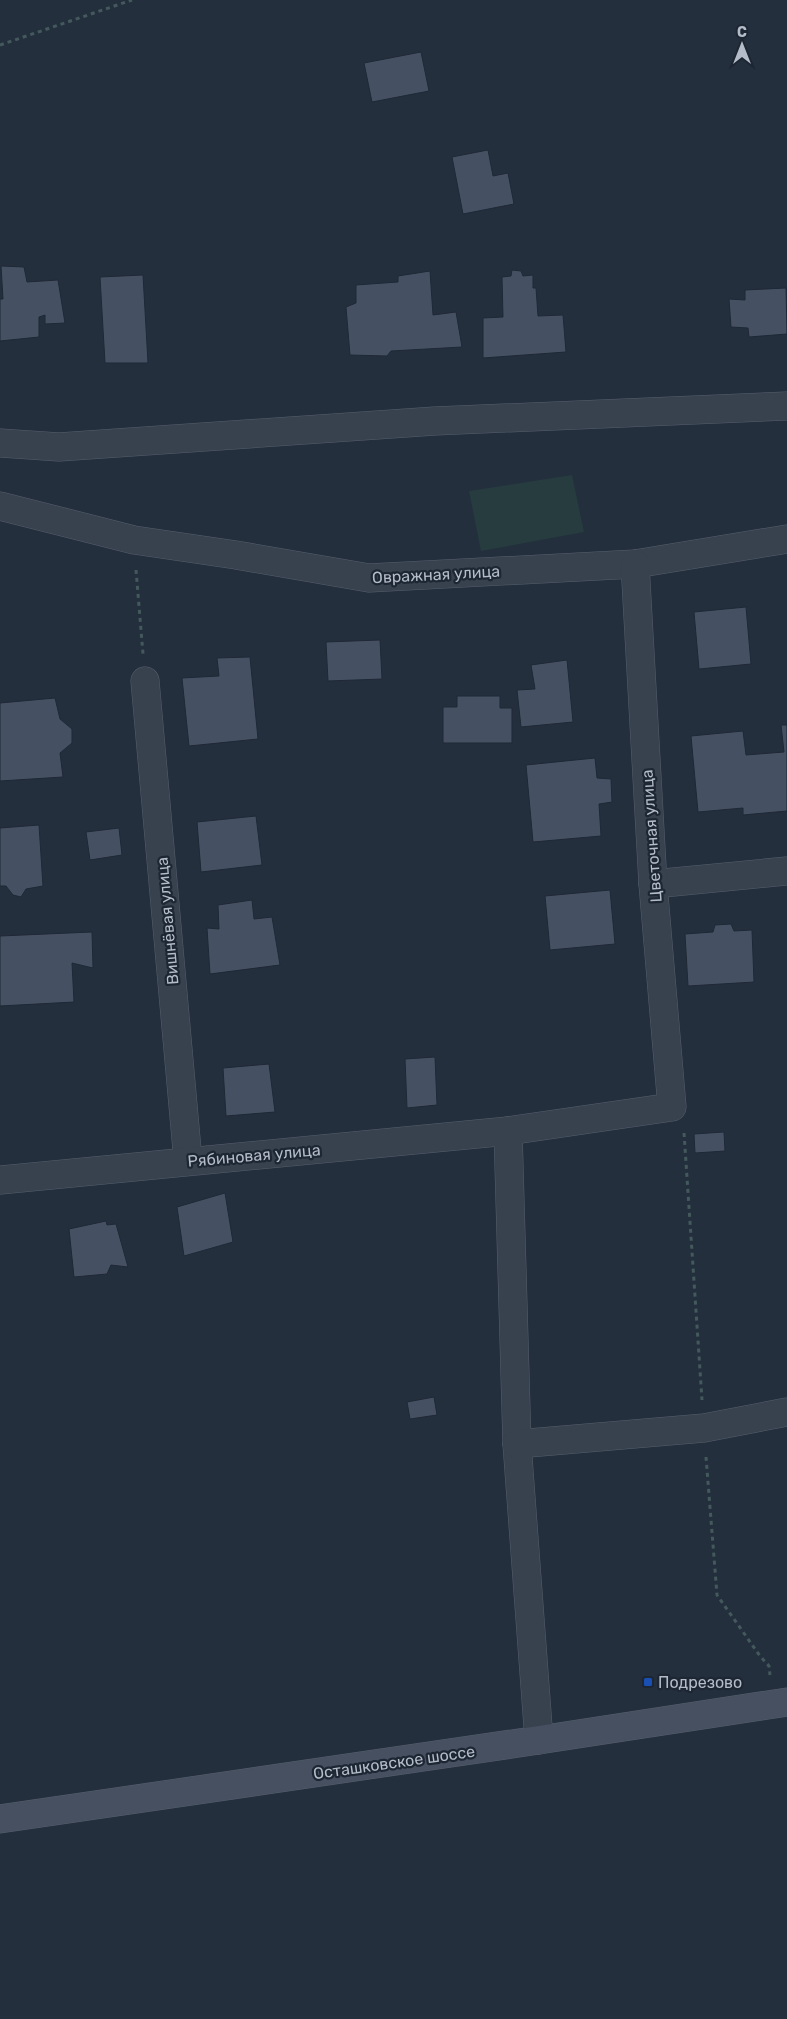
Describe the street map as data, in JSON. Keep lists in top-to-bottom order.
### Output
{
  "streets": {
    "main road": ["Осташковское шоссе"],
    "street": [
      "Овражная улица",
      "Цветочная улица",
      "Вишнёвая улица",
      "Рябиновая улица"
    ]
  },
  "crossings": [
    ["Овражная улица", "Цветочная улица"],
    ["Цветочная улица", "Рябиновая улица"],
    ["Вишнёвая улица", "Рябиновая улица"]
  ],
  "places": {
    "transit": ["Подрезово"]
  },
  "north": "top"
}
